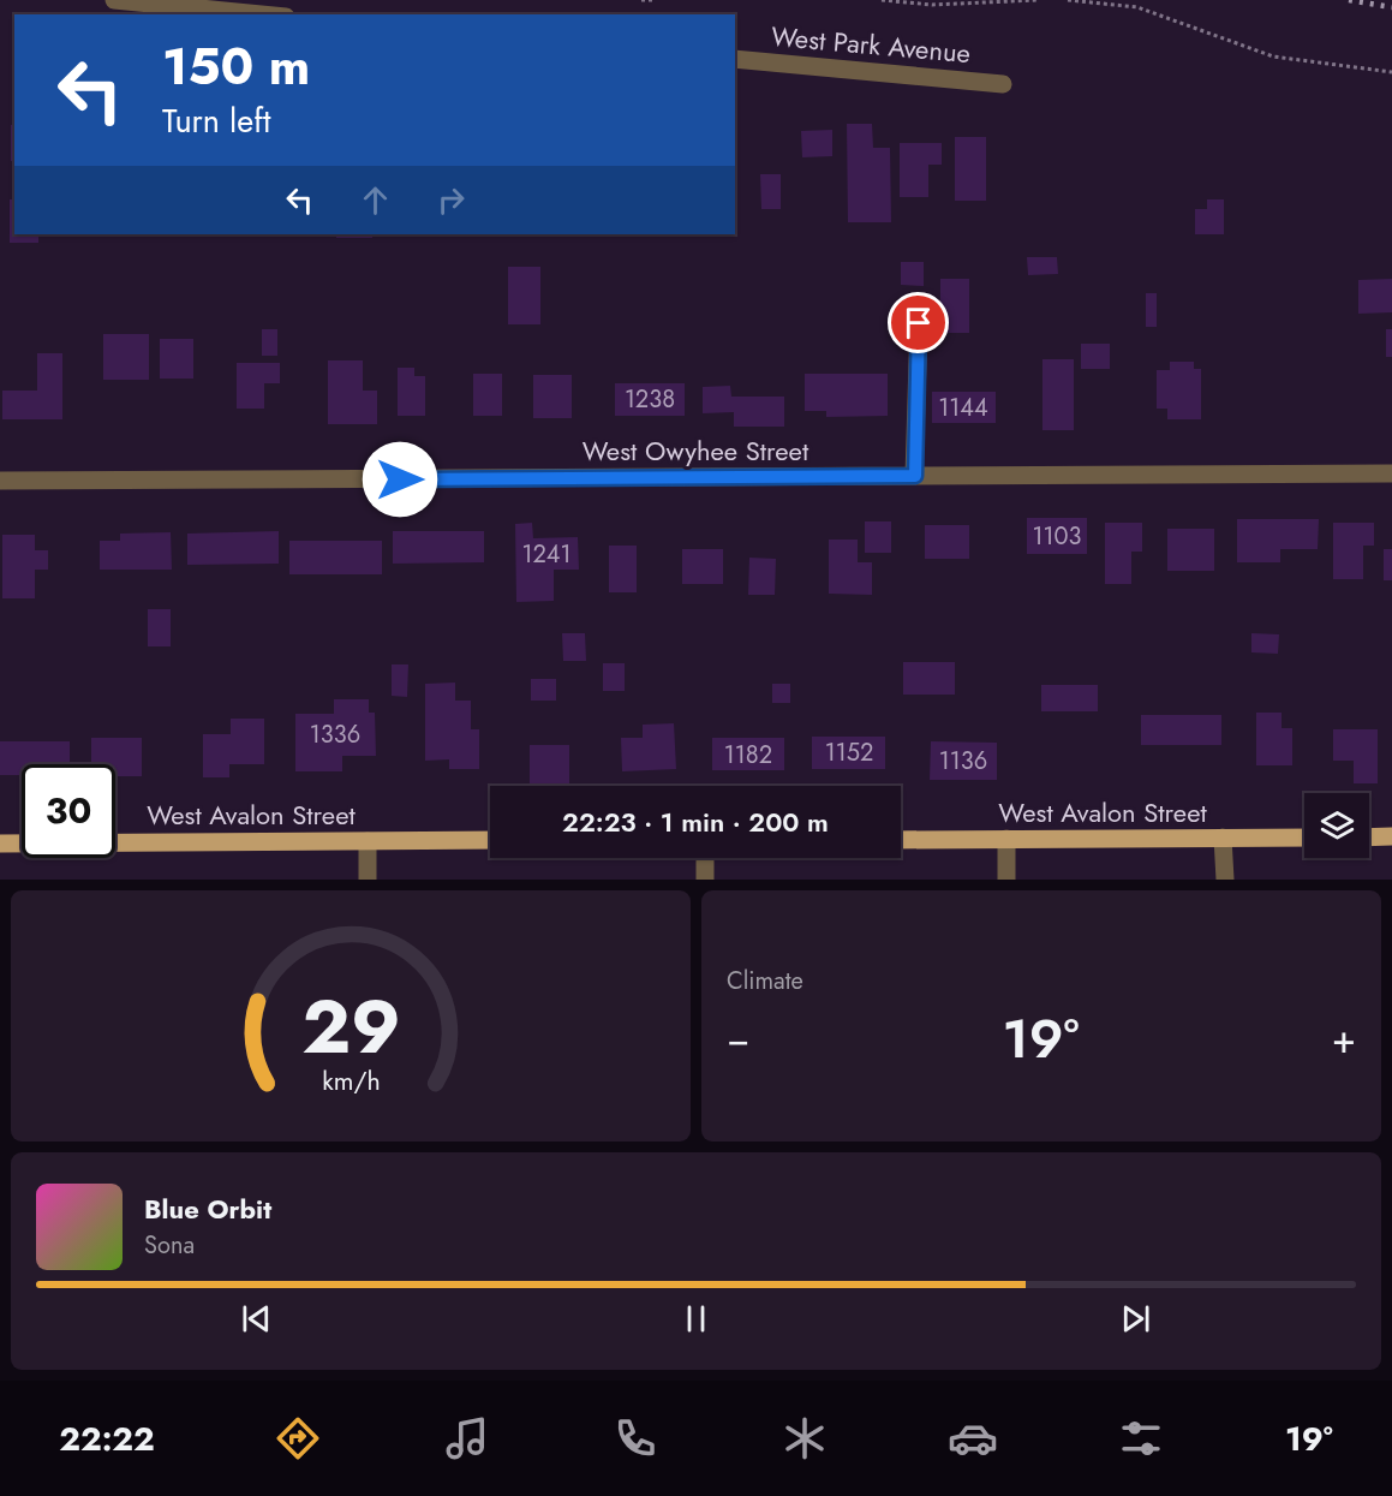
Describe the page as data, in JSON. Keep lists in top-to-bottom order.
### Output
{
  "streets": {
    "main road": ["West Avalon Street"],
    "street": ["West Park Avenue", "West Owyhee Street"]
  },
  "house_numbers": [
    "1238",
    "1144",
    "1103",
    "1241",
    "1336",
    "1152",
    "1182",
    "1136"
  ],
  "page": {
    "turn": ["150 m", "Turn left"],
    "limit": "30",
    "trip": "22:23 · 1 min · 200 m",
    "tile": "Climate",
    "heat": ["−", "19°", "+"],
    "song": ["Blue Orbit", "Sona"],
    "tabs": ["22:22", "19°"],
    "gauge": ["29", "km/h"]
  }
}
